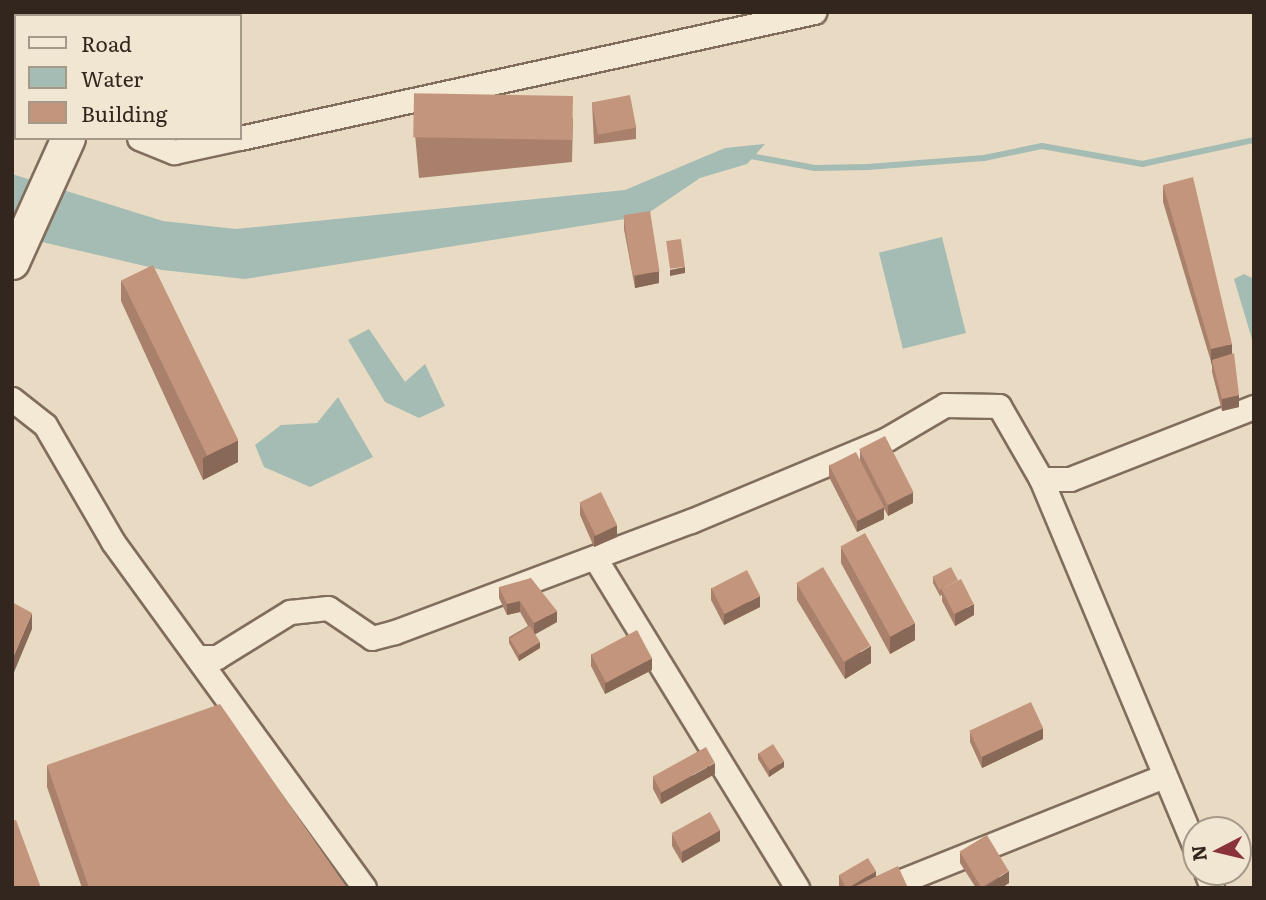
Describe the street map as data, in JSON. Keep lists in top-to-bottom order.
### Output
{
  "legend": ["Road", "Water", "Building"],
  "north": "left"
}
